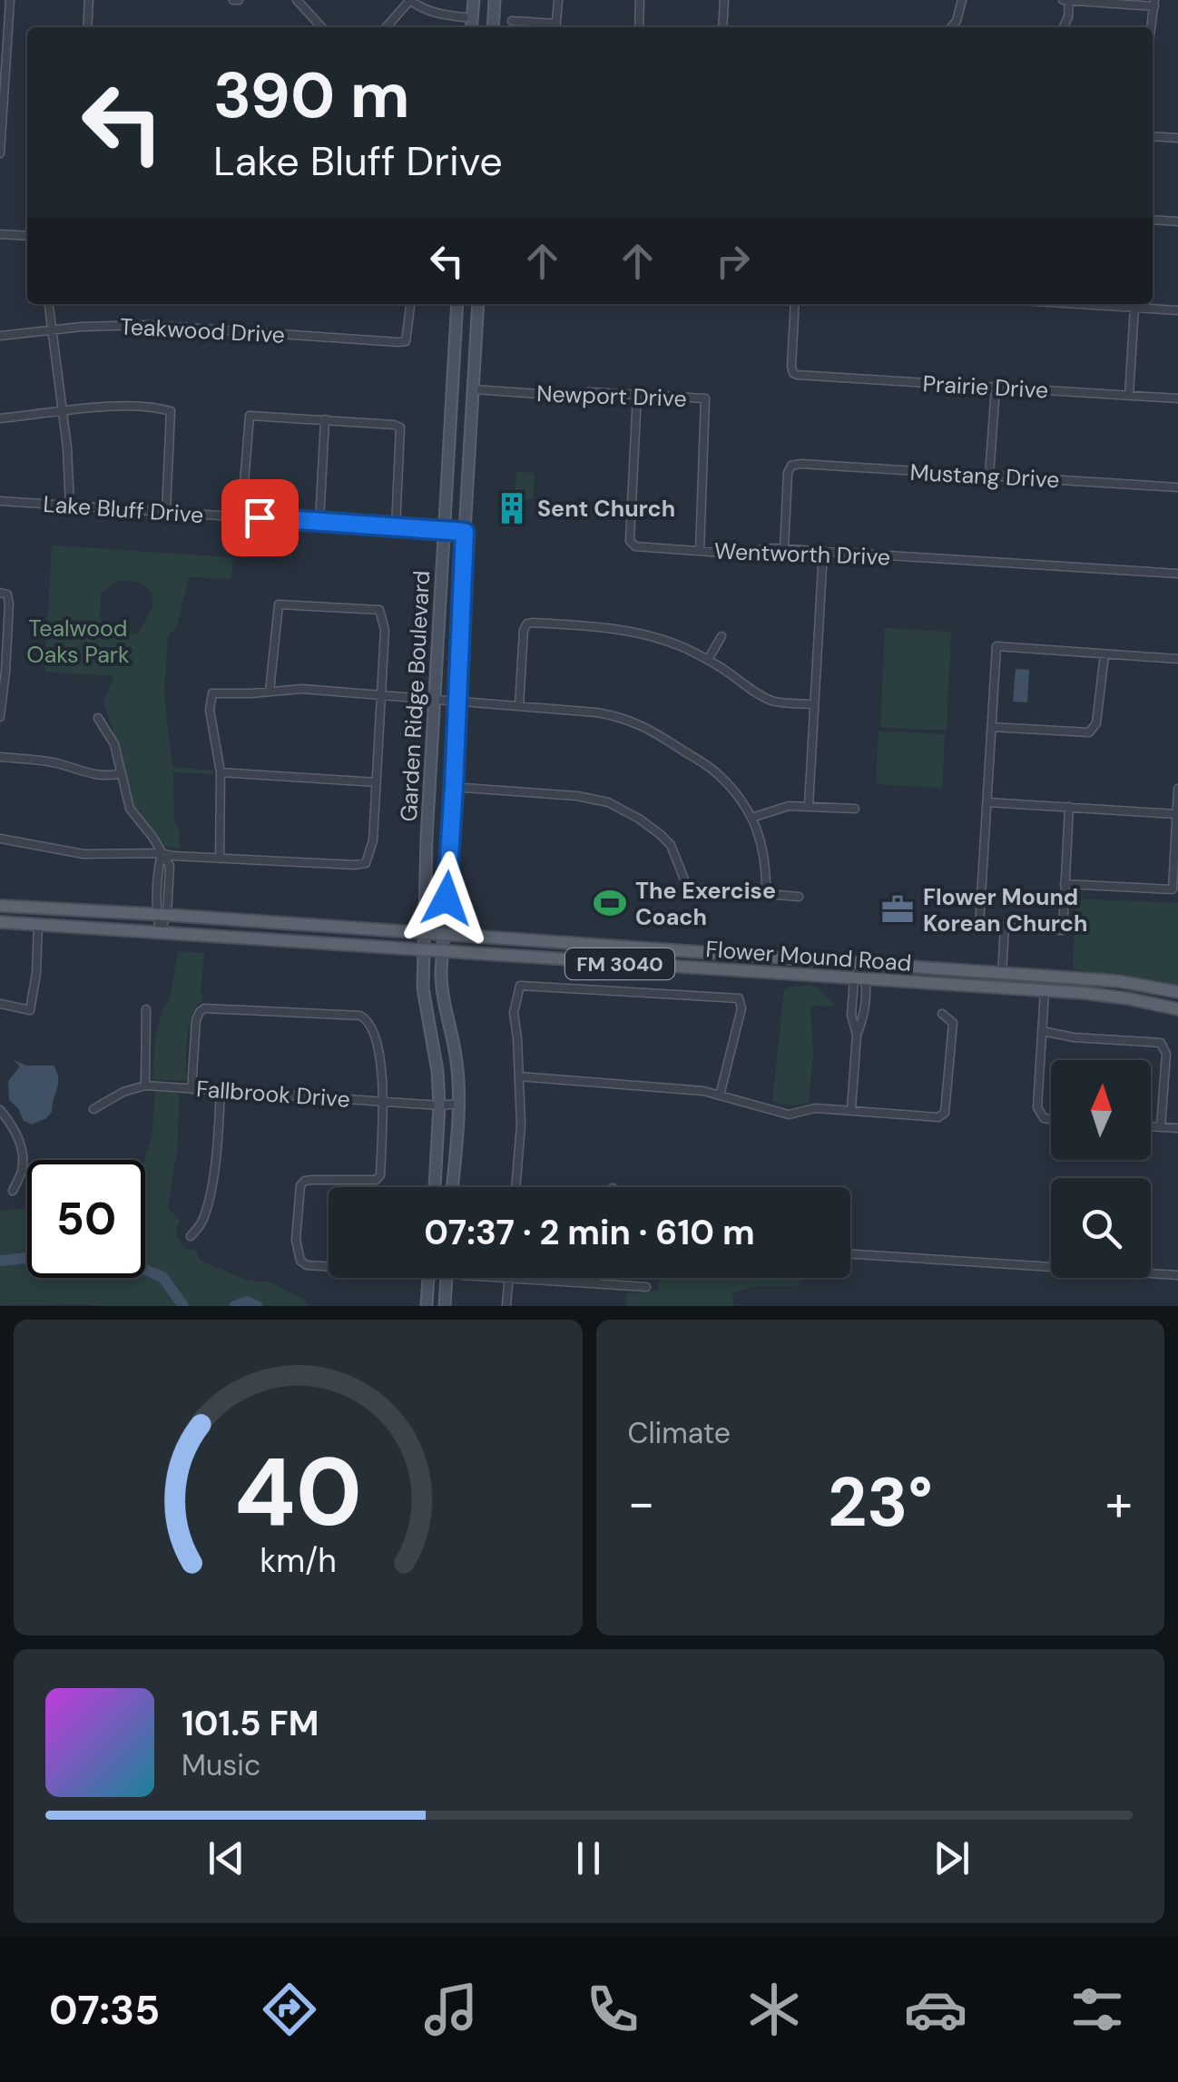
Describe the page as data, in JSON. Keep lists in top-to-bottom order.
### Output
{
  "streets": {
    "main road": ["Garden Ridge Boulevard", "Flower Mound Road", "FM 3040"],
    "street": [
      "Teakwood Drive",
      "Prairie Drive",
      "Newport Drive",
      "Mustang Drive",
      "Lake Bluff Drive",
      "Wentworth Drive",
      "Fallbrook Drive"
    ]
  },
  "crossings": [
    ["Newport Drive", "Wentworth Drive"],
    ["Newport Drive", "Garden Ridge Boulevard"],
    ["Mustang Drive", "Wentworth Drive"],
    ["Lake Bluff Drive", "Garden Ridge Boulevard"],
    ["Garden Ridge Boulevard", "Flower Mound Road"],
    ["Garden Ridge Boulevard", "Fallbrook Drive"]
  ],
  "parks": ["Tealwood Oaks Park"],
  "places": {
    "building": ["Sent Church"],
    "sports": ["The Exercise Coach"],
    "office": ["Flower Mound Korean Church"]
  },
  "north": "top",
  "page": {
    "turn": ["390 m", "Lake Bluff Drive"],
    "limit": "50",
    "trip": "07:37 · 2 min · 610 m",
    "tile": "Climate",
    "heat": ["−", "23°", "+"],
    "song": ["101.5 FM", "Music"],
    "tabs": "07:35",
    "gauge": ["40", "km/h"]
  }
}
